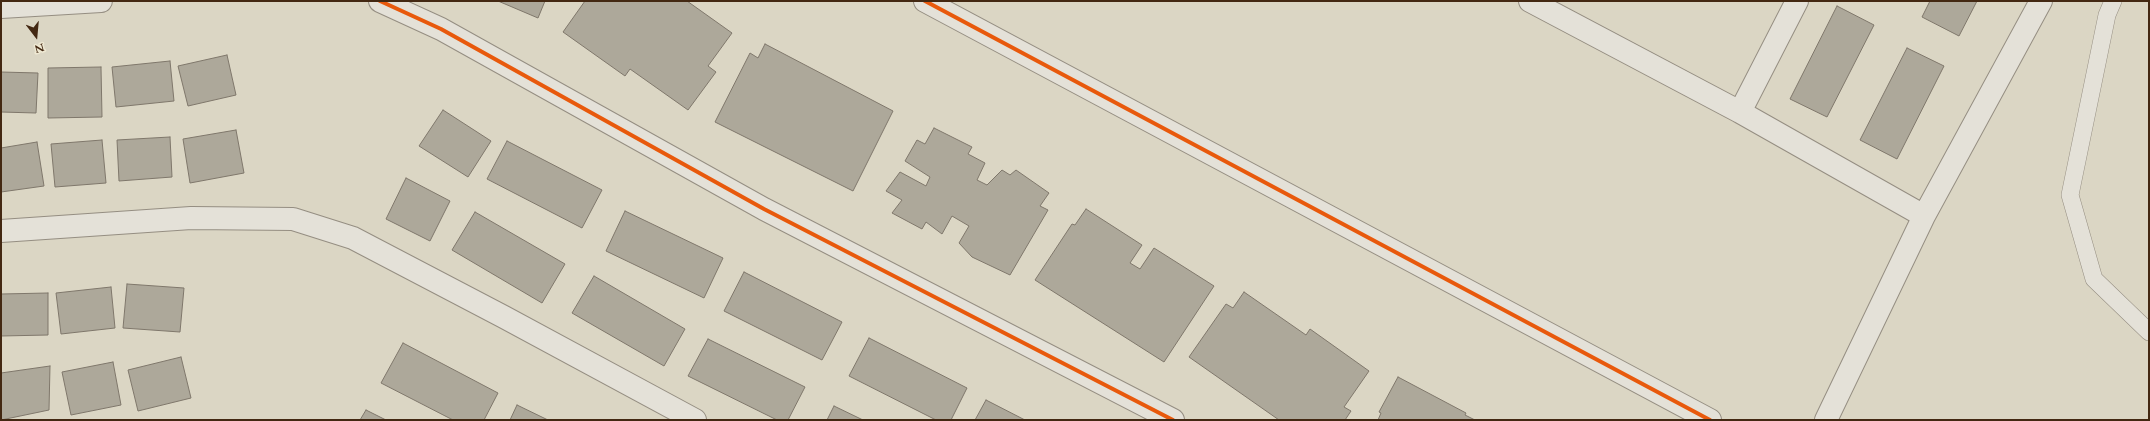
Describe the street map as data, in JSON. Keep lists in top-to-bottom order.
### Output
{
  "north": "bottom"
}
